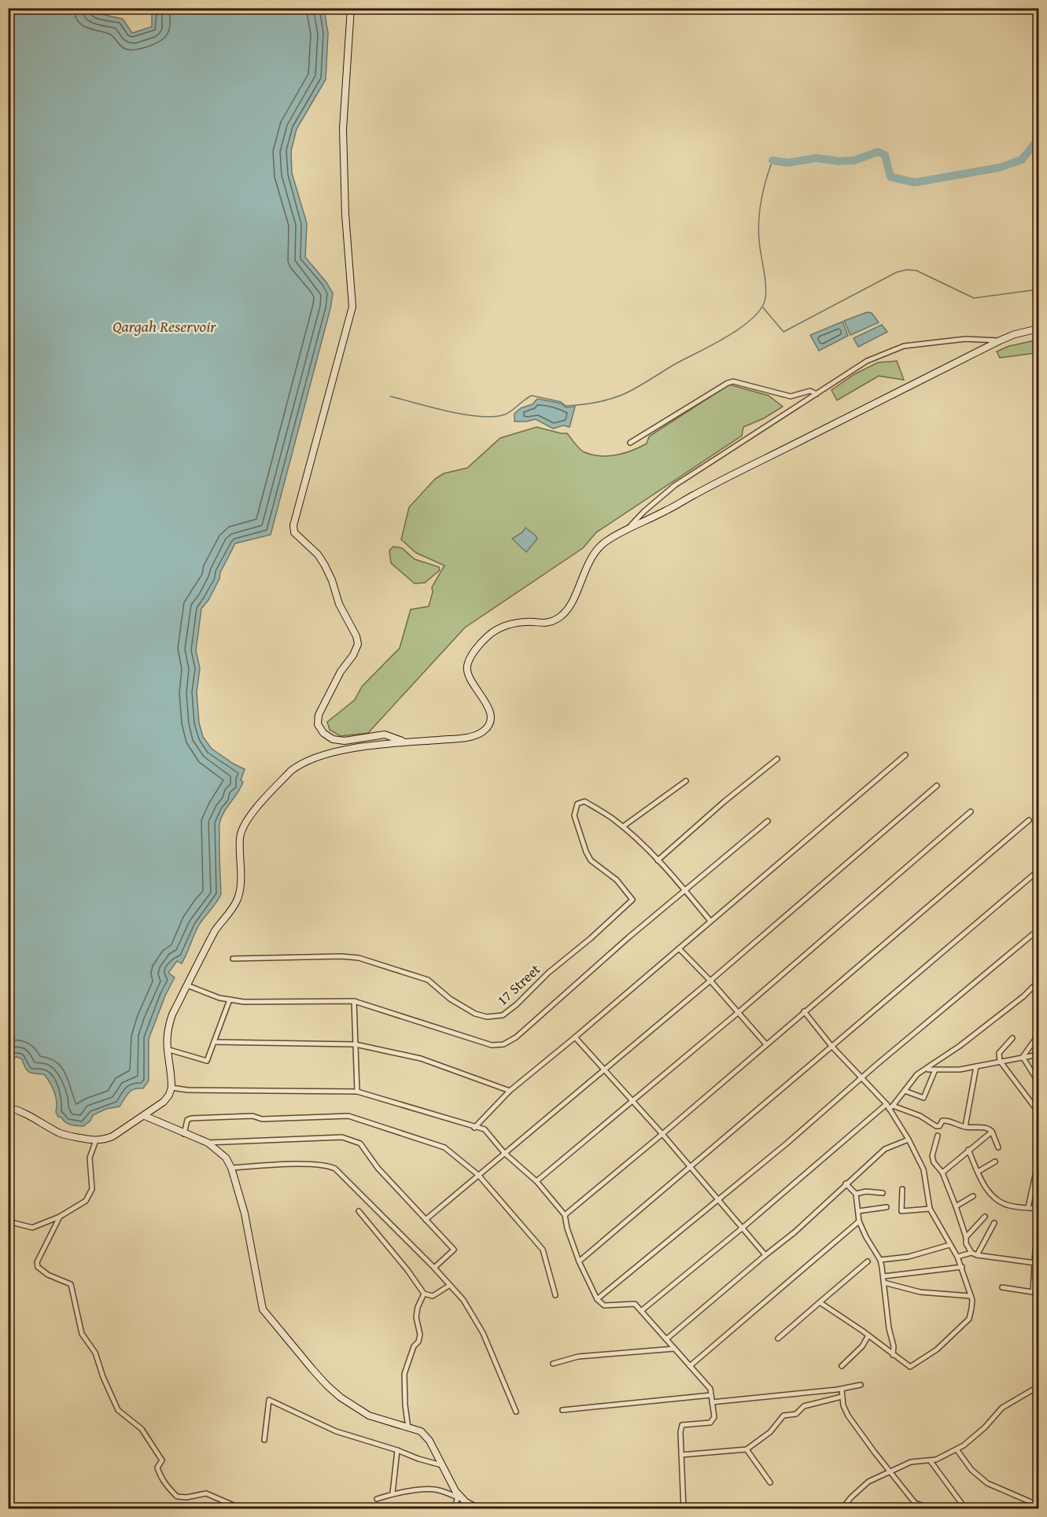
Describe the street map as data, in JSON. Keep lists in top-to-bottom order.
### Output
{
  "streets": {
    "street": ["17 Street"]
  },
  "water": ["Qargah Reservoir"]
}
